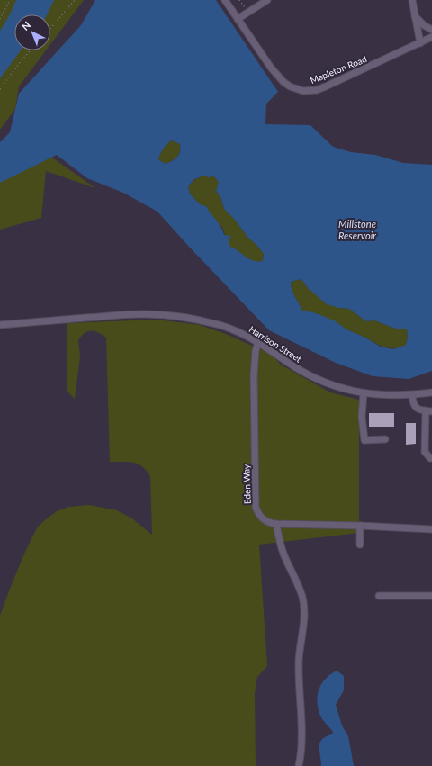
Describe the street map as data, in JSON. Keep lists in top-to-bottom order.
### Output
{
  "streets": {
    "street": ["Mapleton Road", "Harrison Street", "Eden Way"]
  },
  "crossings": [
    ["Harrison Street", "Eden Way"]
  ],
  "water": ["Millstone Reservoir"],
  "north": "top left"
}
